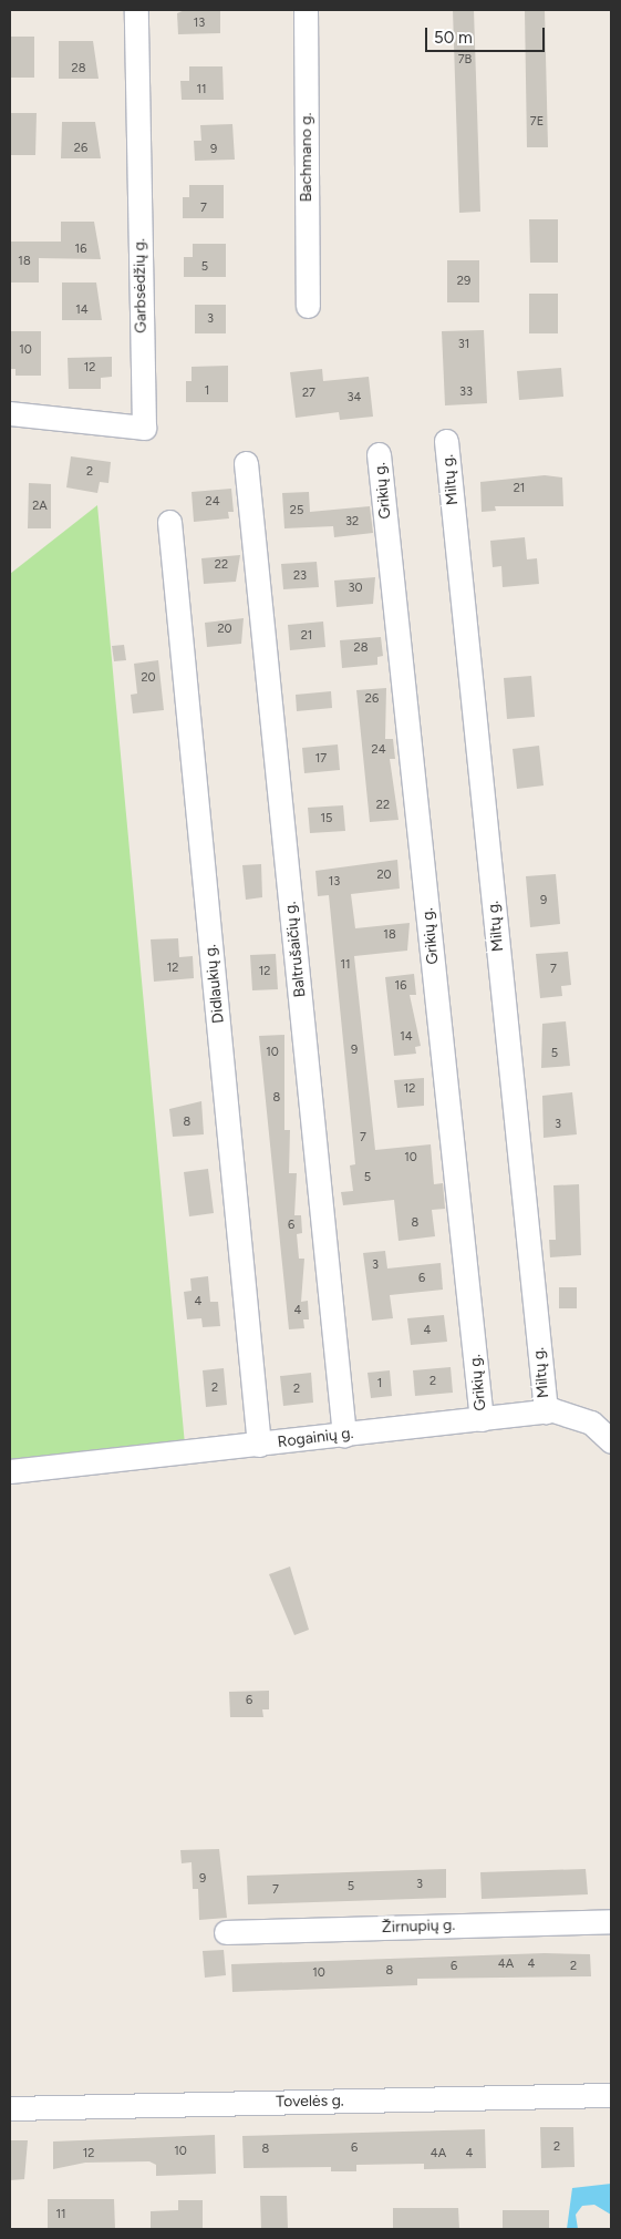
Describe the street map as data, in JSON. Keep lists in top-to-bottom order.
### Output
{
  "streets": {
    "street": [
      "Bachmano g.",
      "Garbsėdžių g.",
      "Miltų g.",
      "Grikių g.",
      "Baltrušaičių g.",
      "Didlaukių g.",
      "Rogainių g.",
      "Žirnupių g.",
      "Tovelės g."
    ]
  },
  "crossings": [
    ["Miltų g.", "Rogainių g."],
    ["Grikių g.", "Rogainių g."],
    ["Baltrušaičių g.", "Rogainių g."],
    ["Didlaukių g.", "Rogainių g."]
  ],
  "house_numbers": [
    "13",
    "7B",
    "28",
    "11",
    "7E",
    "26",
    "9",
    "7",
    "16",
    "18",
    "5",
    "29",
    "14",
    "3",
    "31",
    "10",
    "12",
    "1",
    "33",
    "27",
    "34",
    "2",
    "21",
    "24",
    "2A",
    "25",
    "32",
    "22",
    "23",
    "30",
    "20",
    "21",
    "28",
    "20",
    "26",
    "24",
    "17",
    "22",
    "15",
    "20",
    "13",
    "9",
    "18",
    "11",
    "12",
    "7",
    "12",
    "16",
    "14",
    "9",
    "10",
    "5",
    "12",
    "8",
    "8",
    "3",
    "7",
    "10",
    "5",
    "8",
    "6",
    "3",
    "6",
    "4",
    "4",
    "4",
    "2",
    "1",
    "2",
    "2",
    "6",
    "9",
    "3",
    "5",
    "7",
    "4A",
    "4",
    "6",
    "2",
    "8",
    "10",
    "2",
    "6",
    "8",
    "10",
    "12",
    "4A",
    "4",
    "11"
  ],
  "scale_bar": "50 m"
}
